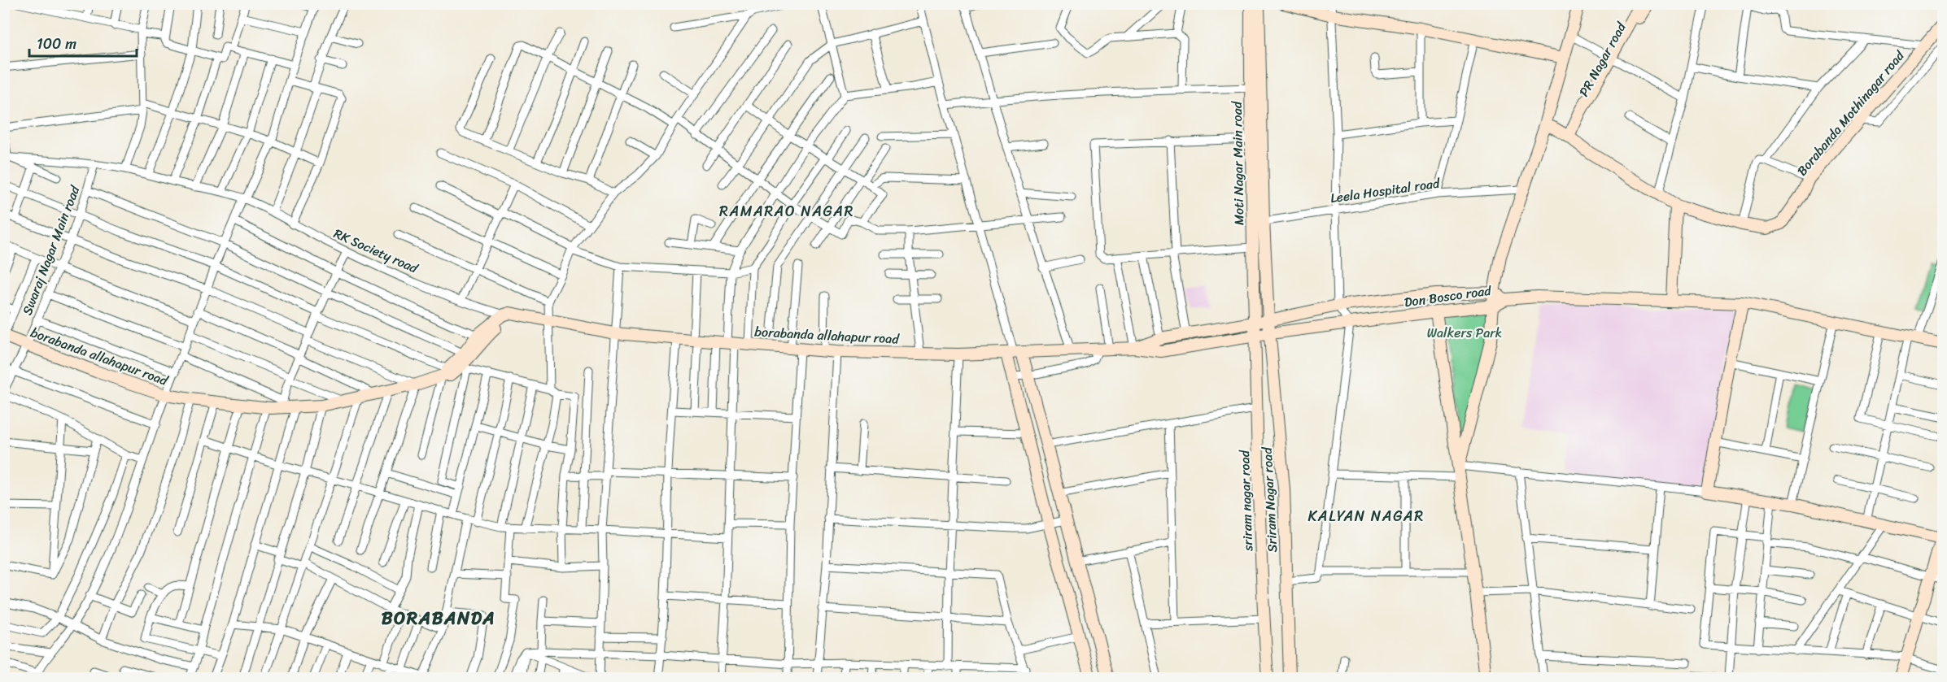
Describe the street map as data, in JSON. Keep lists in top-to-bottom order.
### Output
{
  "streets": {
    "main road": [
      "PR Nagar road",
      "Borabanda Mothinagar road",
      "Moti Nagar Main road",
      "Don Bosco road",
      "borabanda allahapur road",
      "Sriram Nagar road",
      "sriram nagar road"
    ],
    "street": ["Leela Hospital road", "Swaraj Nagar Main road", "RK Society road"]
  },
  "crossings": [
    ["PR Nagar road", "Borabanda Mothinagar road"],
    ["Moti Nagar Main road", "Leela Hospital road"],
    ["Moti Nagar Main road", "Don Bosco road"],
    ["Moti Nagar Main road", "borabanda allahapur road"],
    ["Moti Nagar Main road", "Sriram Nagar road"],
    ["Moti Nagar Main road", "sriram nagar road"],
    ["Swaraj Nagar Main road", "RK Society road"],
    ["Swaraj Nagar Main road", "borabanda allahapur road"],
    ["RK Society road", "borabanda allahapur road"],
    ["Don Bosco road", "borabanda allahapur road"],
    ["Don Bosco road", "Sriram Nagar road"],
    ["borabanda allahapur road", "Sriram Nagar road"],
    ["borabanda allahapur road", "sriram nagar road"]
  ],
  "districts": ["RAMARAO NAGAR", "KALYAN NAGAR", "BORABANDA"],
  "parks": ["Walkers Park"],
  "scale_bar": "100 m"
}
